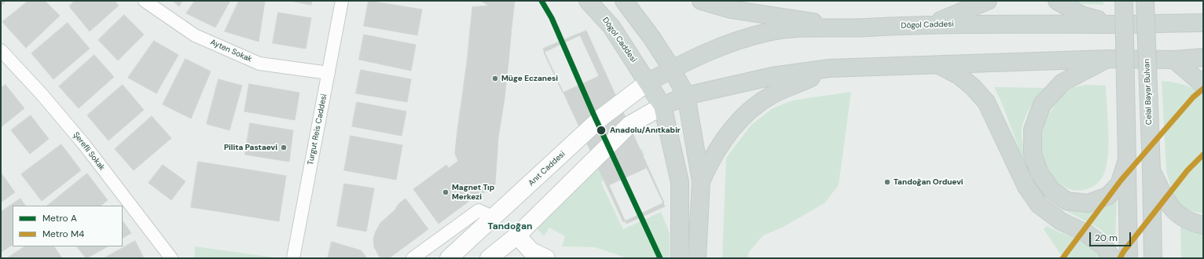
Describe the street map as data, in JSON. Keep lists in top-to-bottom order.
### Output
{
  "streets": {
    "main road": ["Dögol Caddesi", "Celal Bayar Bulvarı", "Anıt Caddesi"],
    "street": ["Ayten Sokak", "Turgut Reis Caddesi", "Şerefli Sokak"]
  },
  "crossings": [
    ["Dögol Caddesi", "Anıt Caddesi"],
    ["Ayten Sokak", "Turgut Reis Caddesi"]
  ],
  "districts": ["Tandoğan"],
  "places": [
    "Müge Eczanesi",
    "Anadolu/Anıtkabir",
    "Pilita Pastaevi",
    "Tandoğan Orduevi",
    "Magnet Tıp Merkezi"
  ],
  "lines": ["metro line A", "metro line M4"],
  "legend": ["Metro A", "Metro M4"],
  "scale_bar": "20 m"
}
